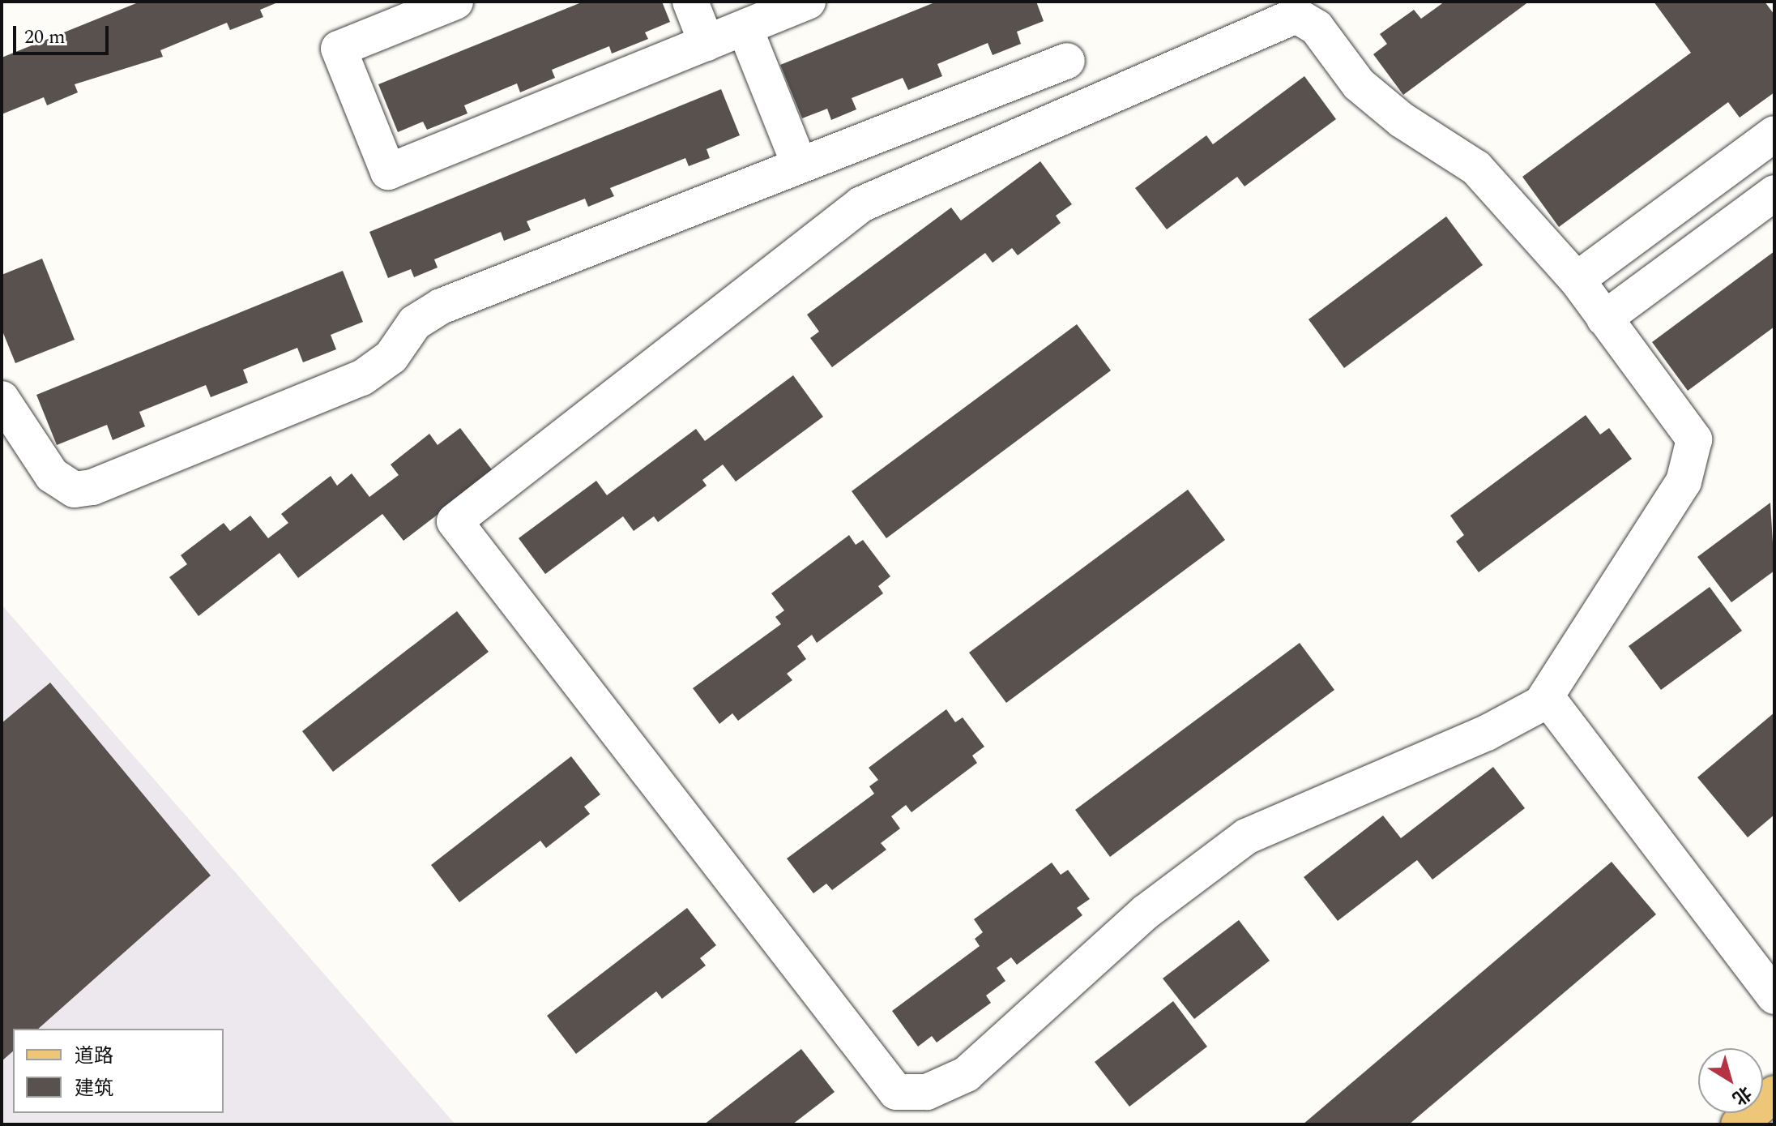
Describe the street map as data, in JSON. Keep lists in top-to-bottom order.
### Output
{
  "legend": ["道路", "建筑"],
  "scale_bar": "20 m",
  "north": "bottom right"
}
